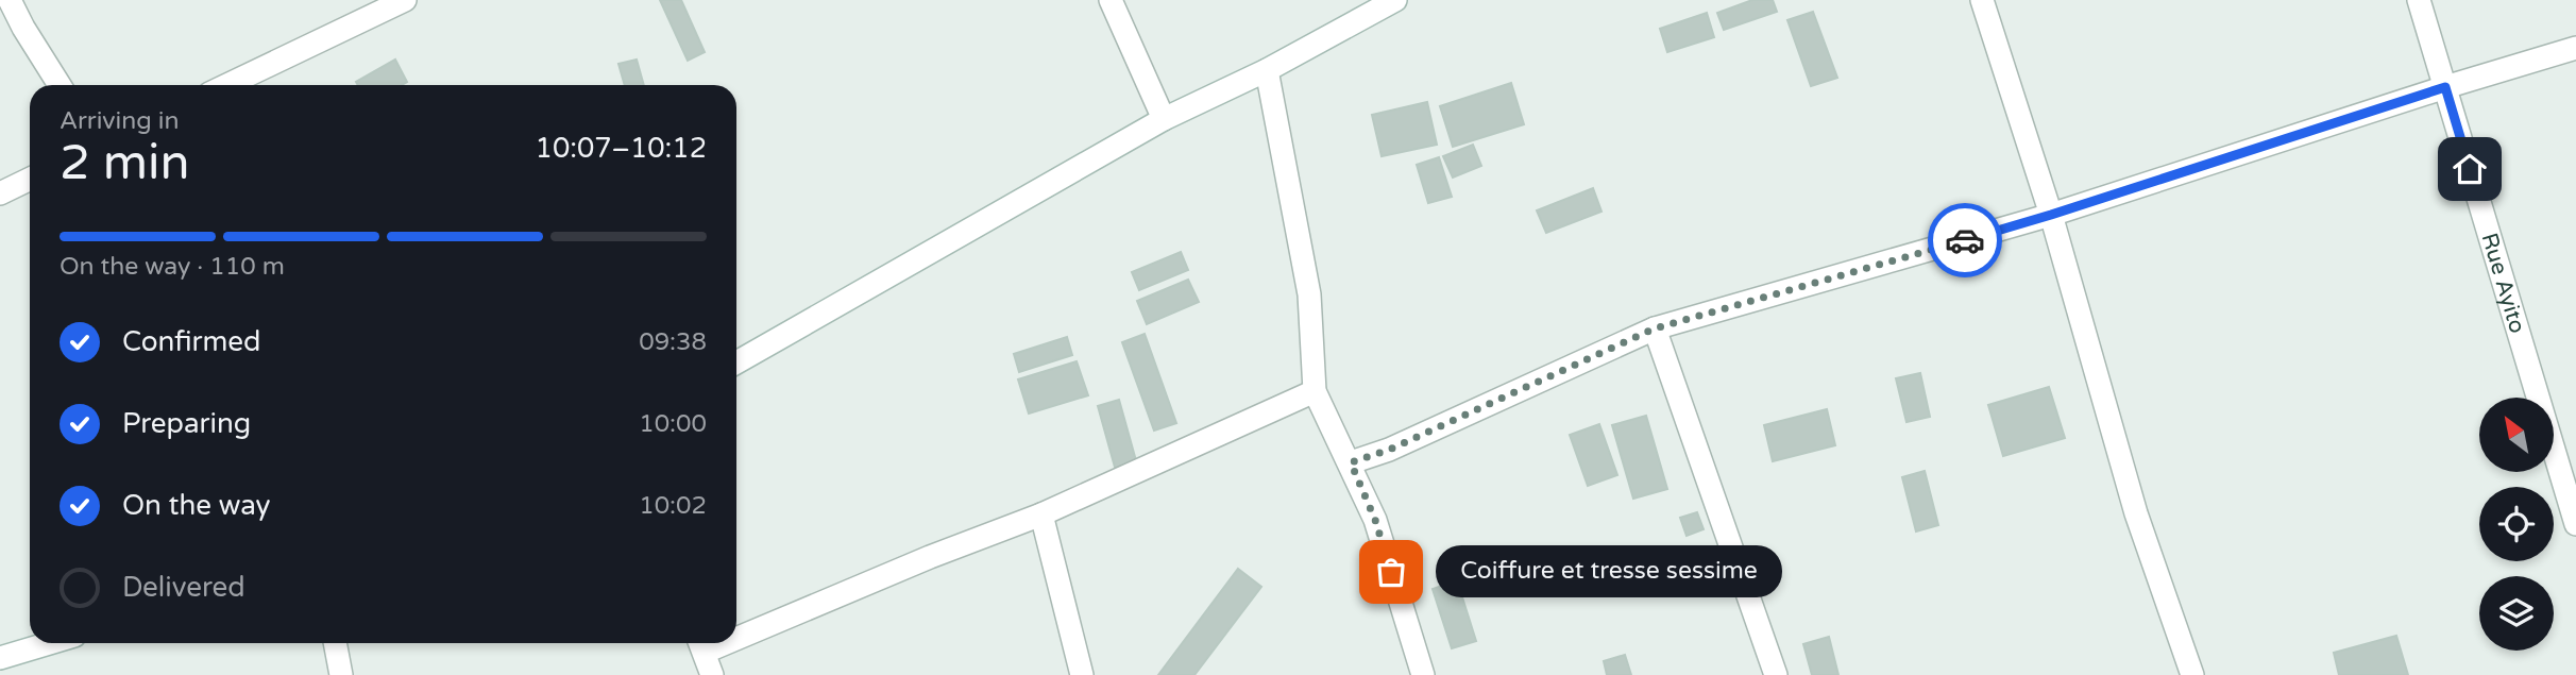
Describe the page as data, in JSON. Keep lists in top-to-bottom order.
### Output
{
  "streets": {
    "street": ["Rue Ayito"]
  },
  "places": ["Coiffure et tresse sessime"],
  "north": "top left",
  "page": {
    "heading": ["2 min", "Arriving in", "10:07–10:12"],
    "bar": "On the way · 110 m",
    "list": [
      ["Confirmed", "09:38"],
      ["Preparing", "10:00"],
      ["On the way", "10:02"],
      "Delivered"
    ],
    "bubble": "Coiffure et tresse sessime"
  }
}
